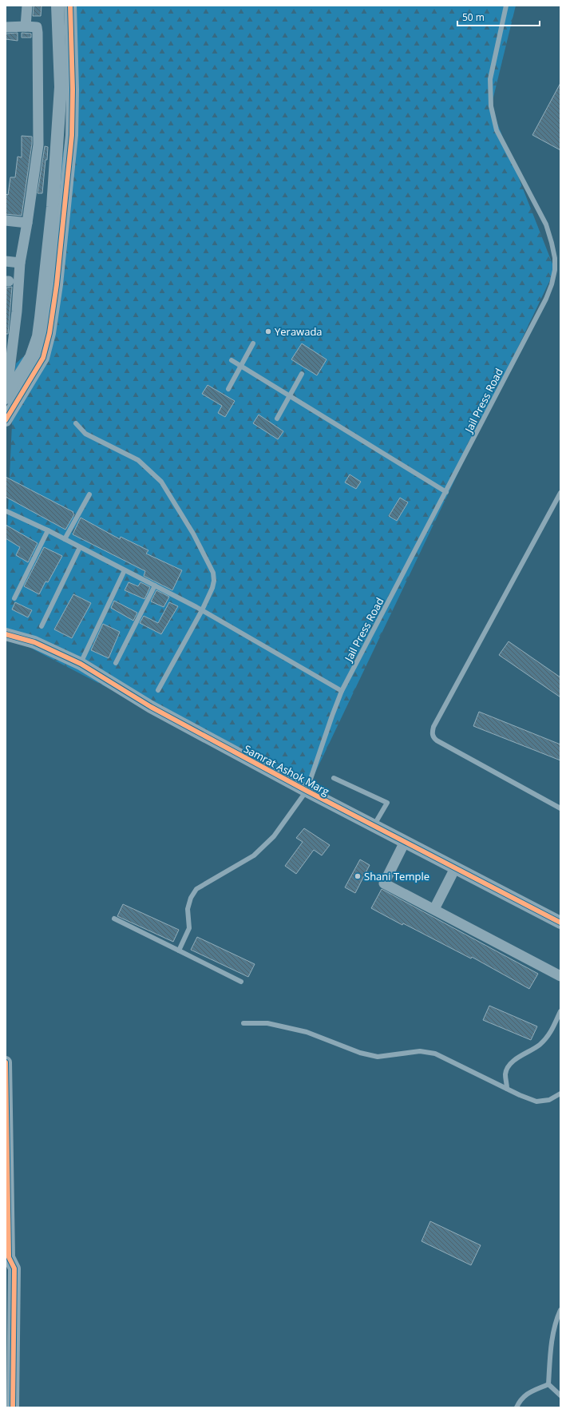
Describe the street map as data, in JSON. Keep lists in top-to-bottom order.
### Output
{
  "streets": {
    "street": ["Samrat Ashok Marg"],
    "lane": ["Jail Press Road"]
  },
  "crossings": [
    ["Jail Press Road", "Samrat Ashok Marg"]
  ],
  "places": ["Yerawada", "Shani Temple"],
  "scale_bar": "50 m"
}
